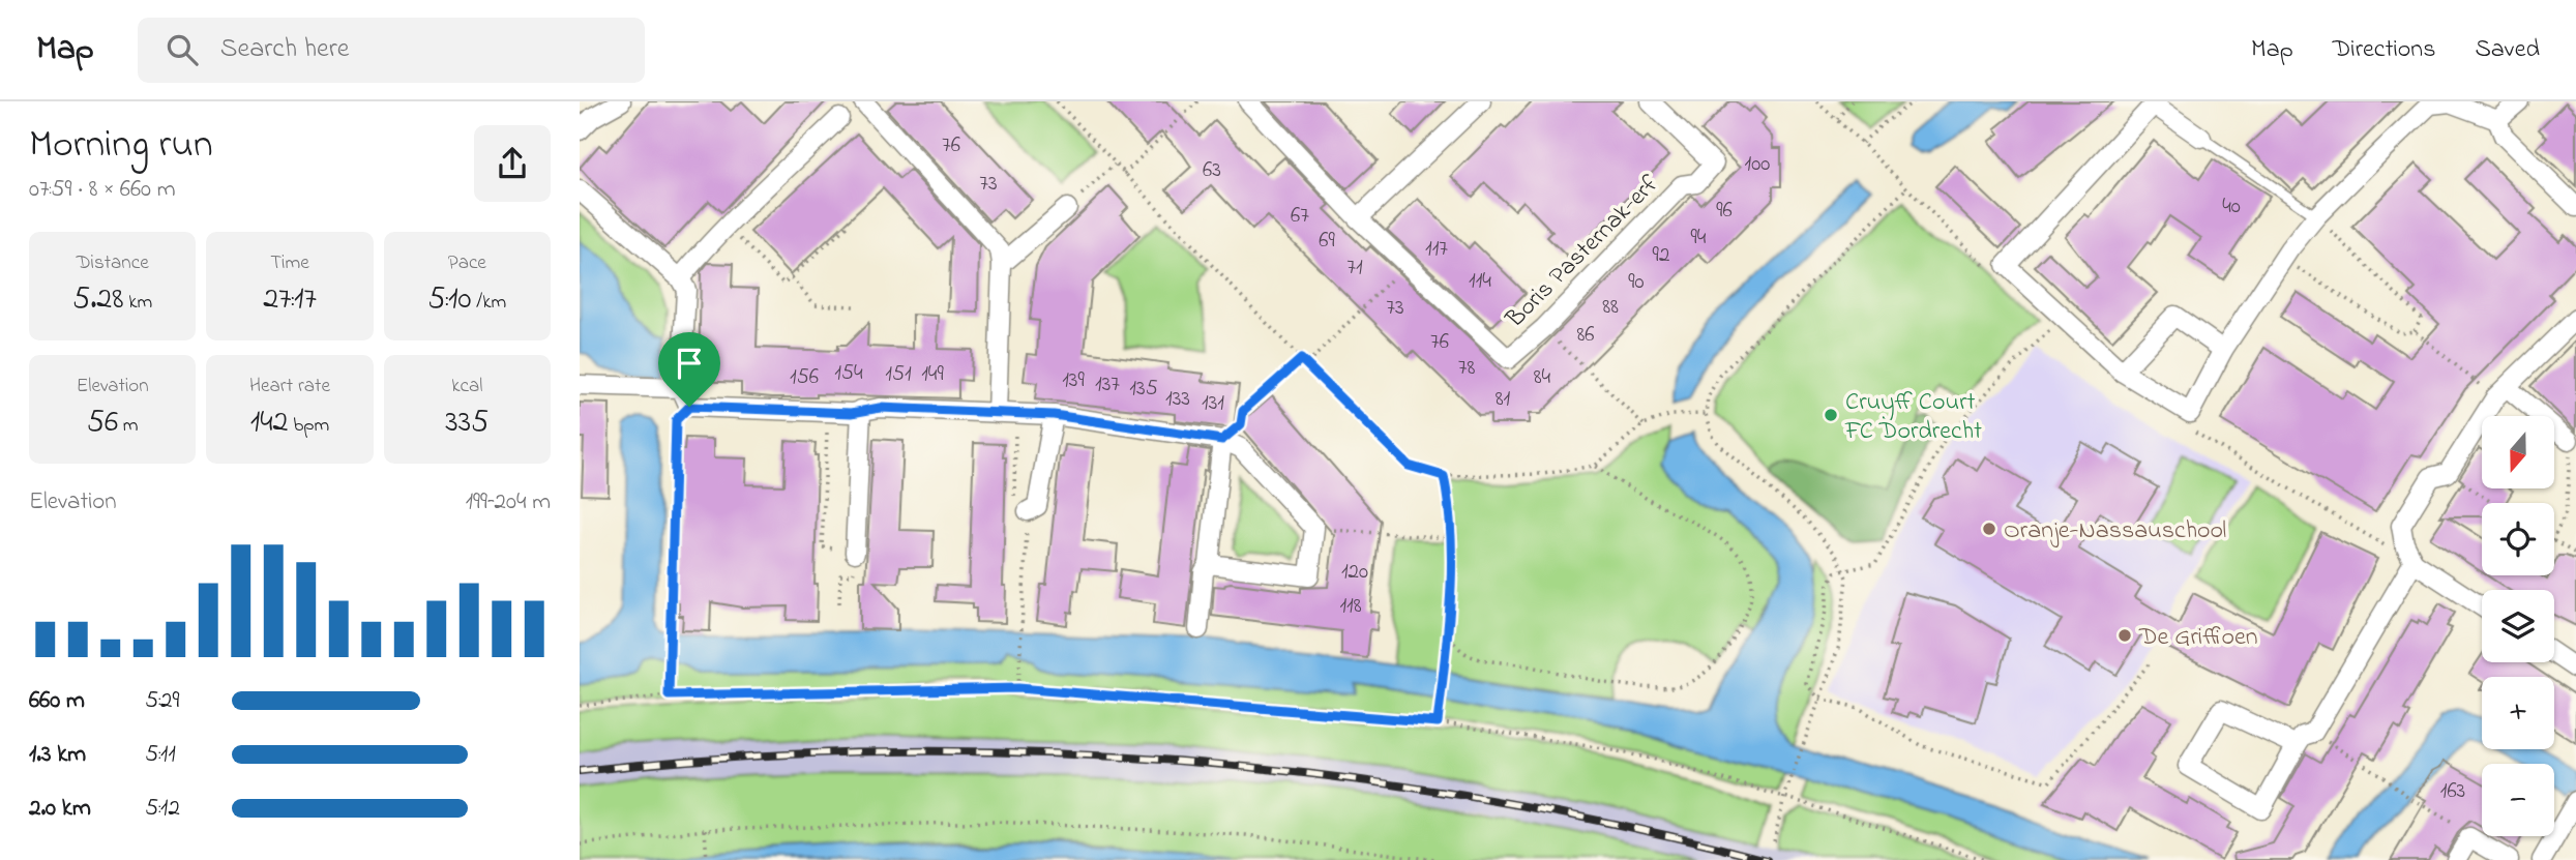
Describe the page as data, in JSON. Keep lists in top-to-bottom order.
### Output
{
  "streets": {
    "street": ["Boris Pasternak-erf"]
  },
  "places": ["Cruyff Court FC Dordrecht", "Oranje-Nassauschool", "De Griffioen"],
  "house_numbers": [
    "76",
    "100",
    "63",
    "73",
    "40",
    "96",
    "67",
    "94",
    "69",
    "117",
    "92",
    "71",
    "114",
    "90",
    "88",
    "73",
    "86",
    "76",
    "78",
    "154",
    "151",
    "149",
    "156",
    "84",
    "139",
    "137",
    "135",
    "133",
    "81",
    "131",
    "120",
    "118",
    "163"
  ],
  "north": "bottom",
  "page": {
    "header": "Map",
    "search": "Search here",
    "nav": ["Map", "Directions", "Saved"],
    "heading": ["Morning run", "07:59 · 8 × 660 m"],
    "stats": [
      ["Distance", "5.28 km"],
      ["Time", "27:17"],
      ["Pace", "5:10 /km"],
      ["Elevation", "56 m"],
      ["Heart rate", "142 bpm"],
      ["kcal", "335"]
    ],
    "map_buttons": ["+", "−"],
    "chart": ["Elevation", "199–204 m"],
    "list": [
      {
        "name": "660 m",
        "note": "5:29"
      },
      {
        "name": "1.3 km",
        "note": "5:11"
      },
      {
        "name": "2.0 km",
        "note": "5:12"
      }
    ]
  }
}
